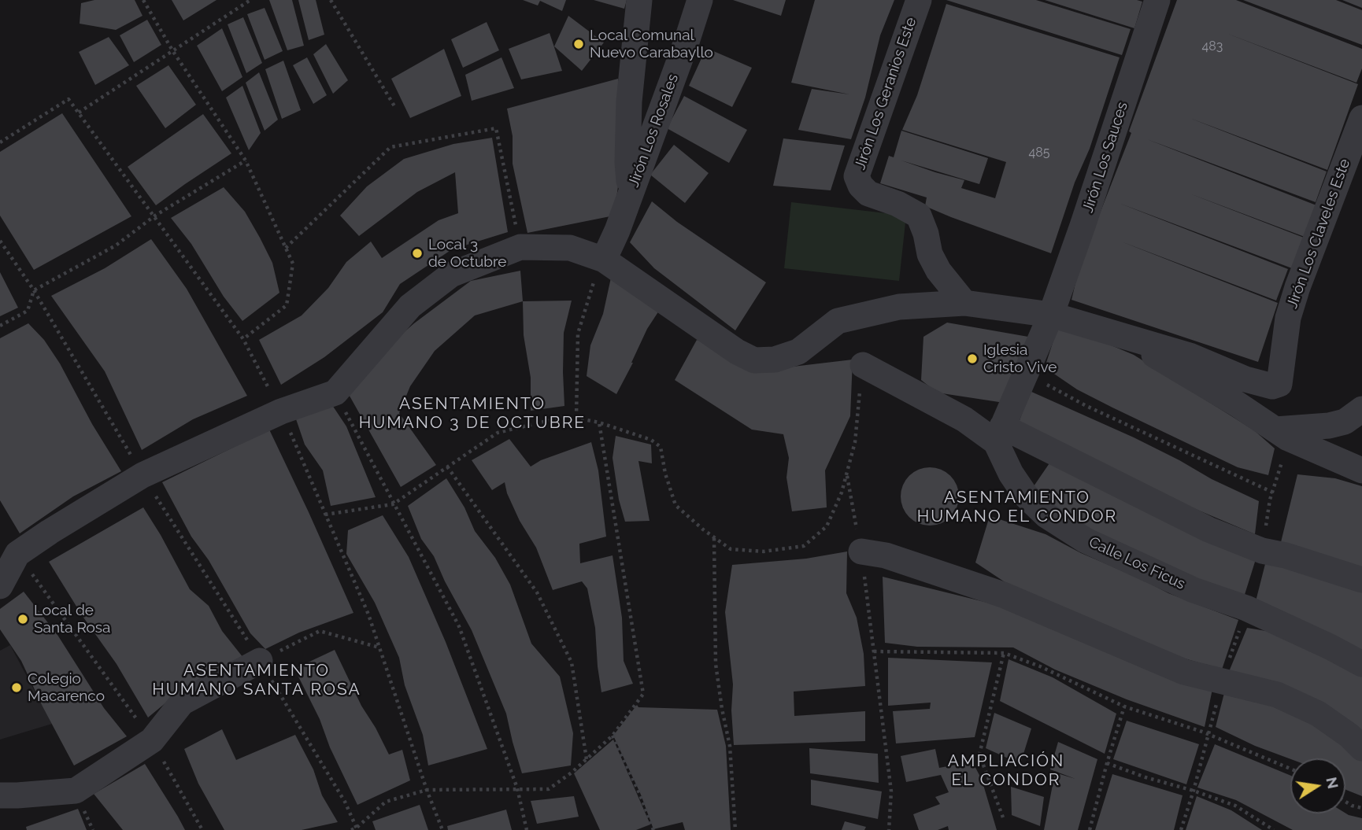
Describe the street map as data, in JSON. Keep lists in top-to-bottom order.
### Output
{
  "streets": {
    "street": [
      "Jirón Los Geranios Este",
      "Jirón Los Rosales",
      "Jirón Los Sauces",
      "Jirón Los Claveles Este",
      "Calle Los Ficus"
    ]
  },
  "crossings": [
    ["Jirón Los Sauces", "Calle Los Ficus"]
  ],
  "districts": [
    "ASENTAMIENTO HUMANO 3 DE OCTUBRE",
    "ASENTAMIENTO HUMANO EL CONDOR",
    "ASENTAMIENTO HUMANO SANTA ROSA",
    "AMPLIACIÓN EL CONDOR"
  ],
  "places": [
    "Local Comunal Nuevo Carabayllo",
    "Local 3 de Octubre",
    "Iglesia Cristo Vive",
    "Local de Santa Rosa",
    "Colegio Macarenco"
  ],
  "house_numbers": ["483", "485"],
  "north": "right"
}
